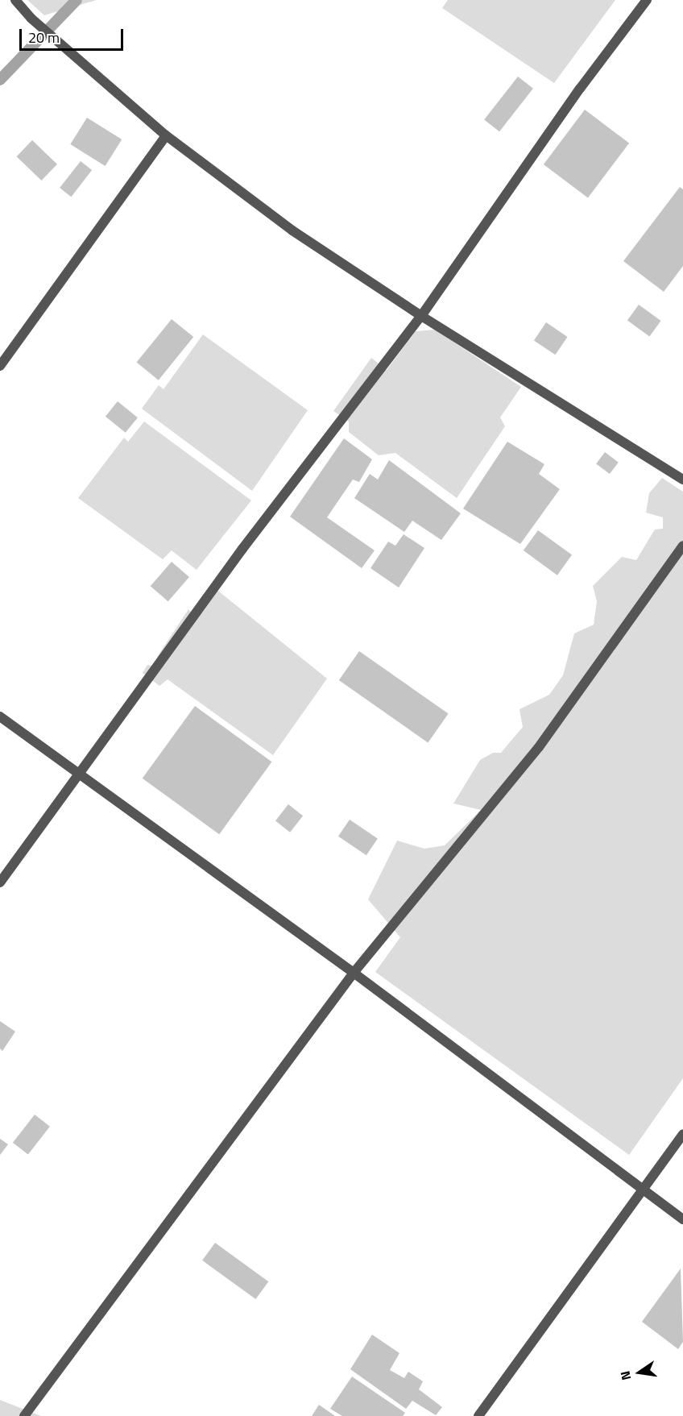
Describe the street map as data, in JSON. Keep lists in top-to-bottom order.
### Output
{
  "scale_bar": "20 m",
  "north": "left"
}
